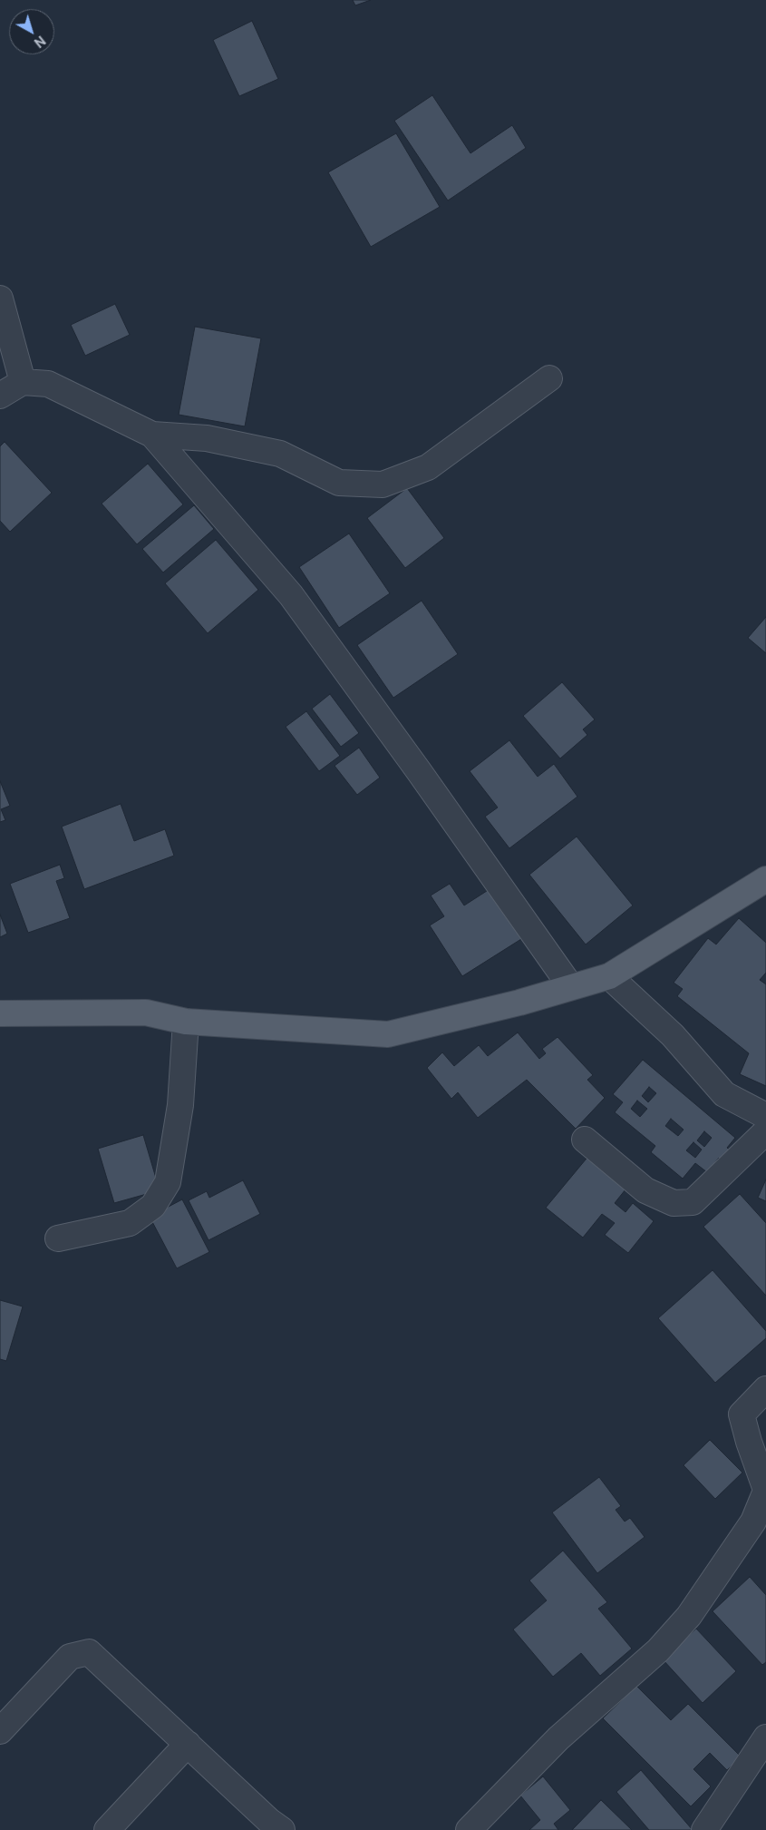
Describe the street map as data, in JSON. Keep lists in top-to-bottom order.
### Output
{
  "north": "bottom right"
}
